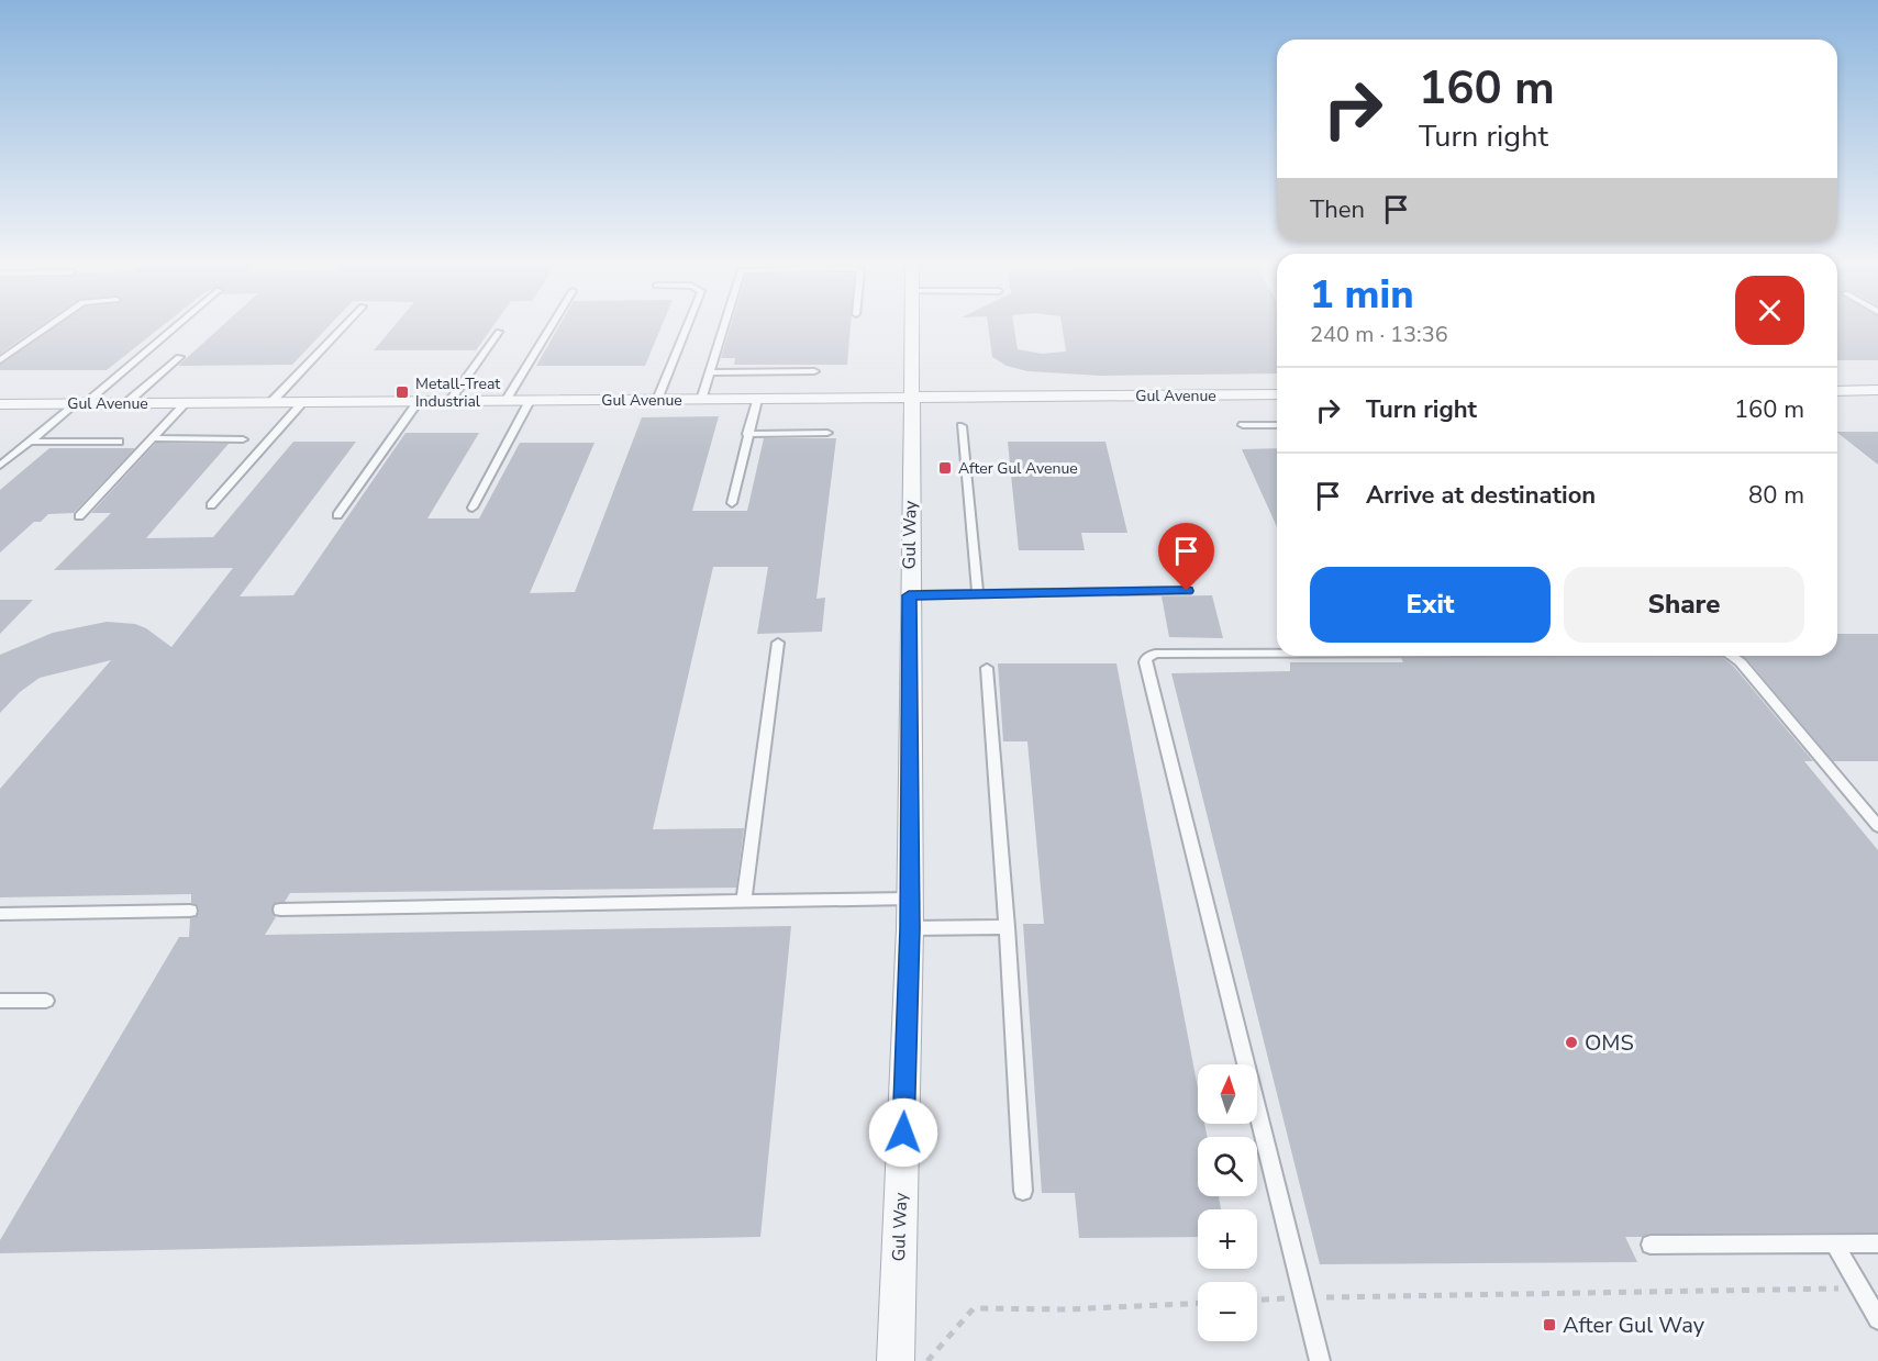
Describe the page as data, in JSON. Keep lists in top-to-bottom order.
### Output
{
  "streets": {
    "street": ["Gul Avenue", "Gul Way"]
  },
  "crossings": [
    ["Gul Avenue", "Gul Way"]
  ],
  "places": {
    "transit": ["Metall-Treat Industrial", "After Gul Avenue", "After Gul Way"],
    "other": ["OMS"]
  },
  "north": "top",
  "page": {
    "turn": ["160 m", "Turn right"],
    "then": "Then",
    "heading": ["1 min", "240 m · 13:36"],
    "list": [
      {
        "name": "Turn right",
        "value": "160 m"
      },
      {
        "name": "Arrive at destination",
        "value": "80 m"
      }
    ],
    "buttons": ["Exit", "Share"],
    "map_buttons": ["+", "−"]
  }
}
